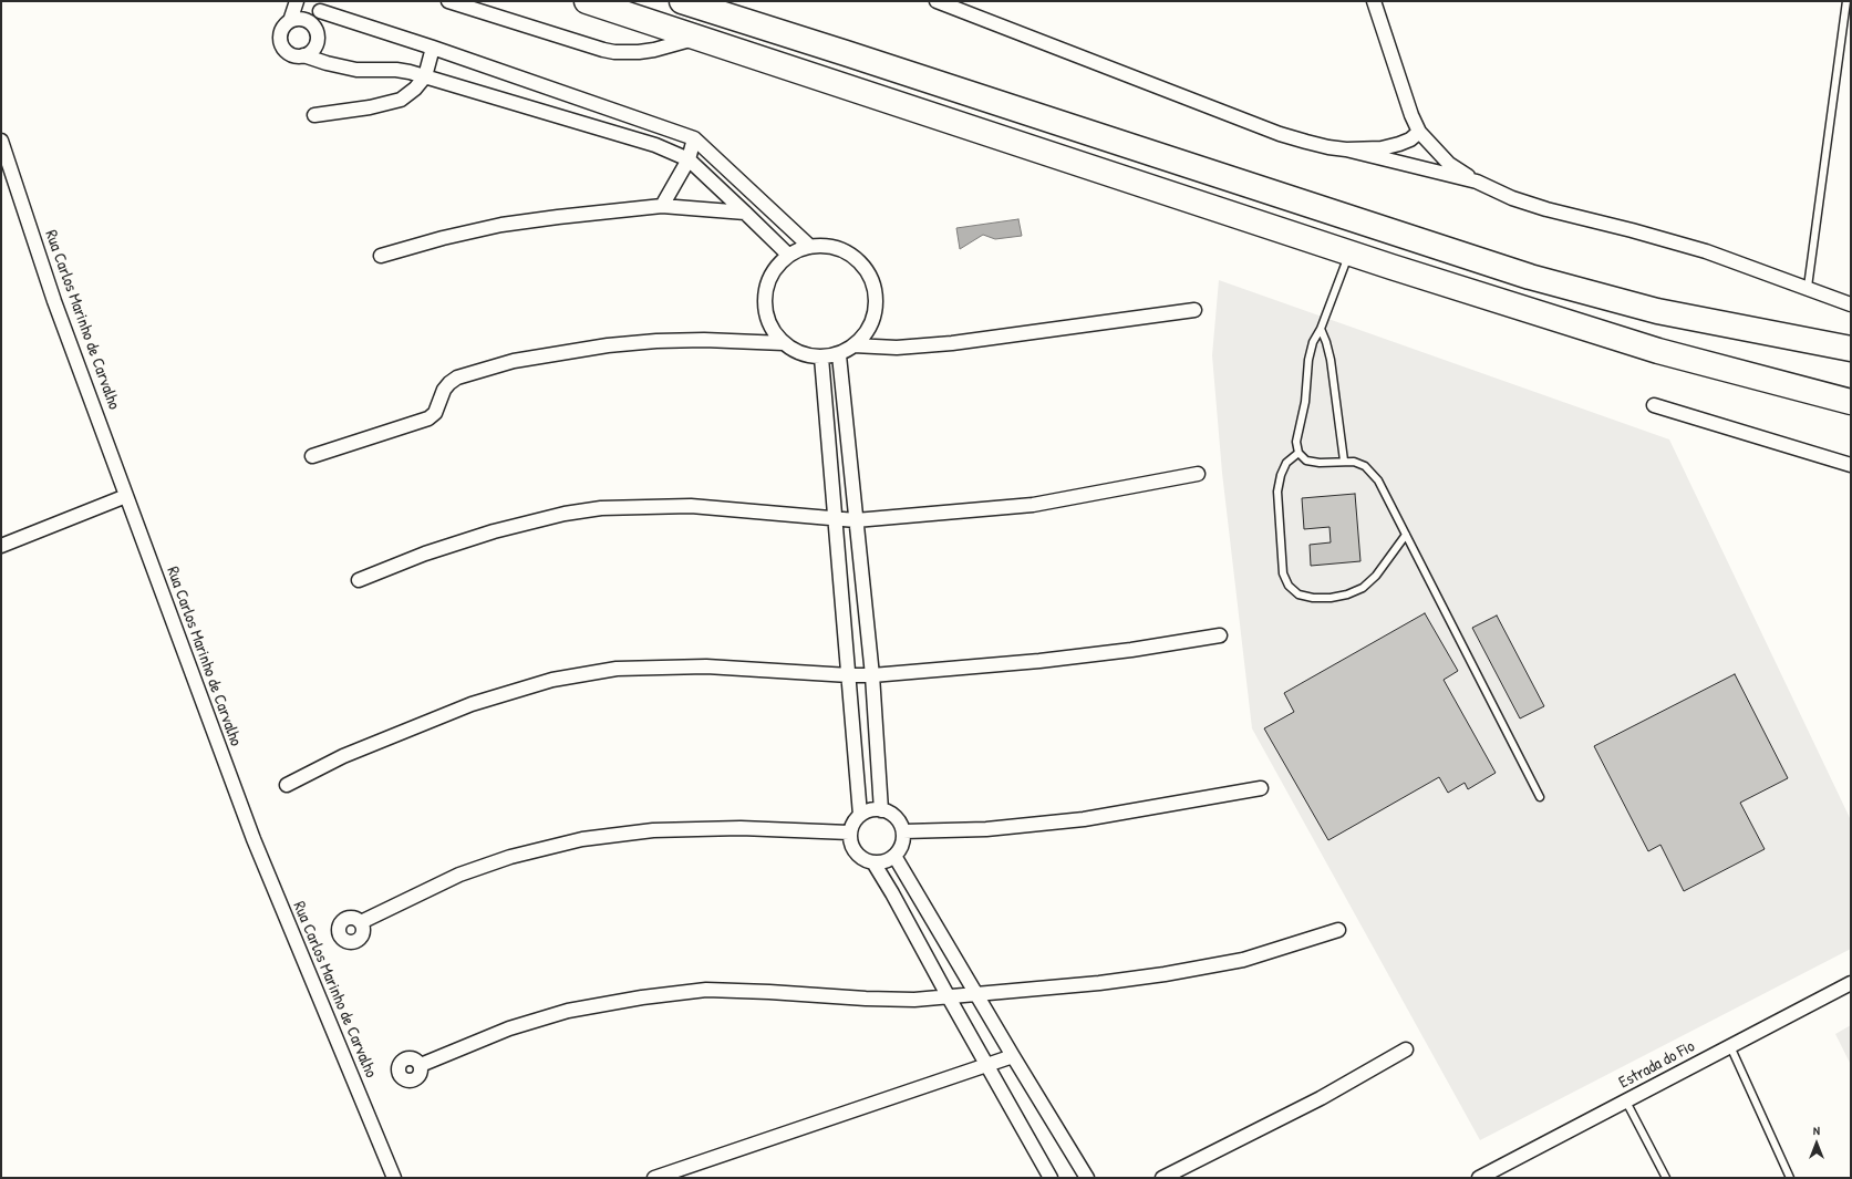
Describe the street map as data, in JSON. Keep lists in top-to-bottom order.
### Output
{
  "streets": {
    "street": ["Rua Carlos Marinho de Carvalho", "Estrada do Fio"]
  },
  "north": "top"
}
